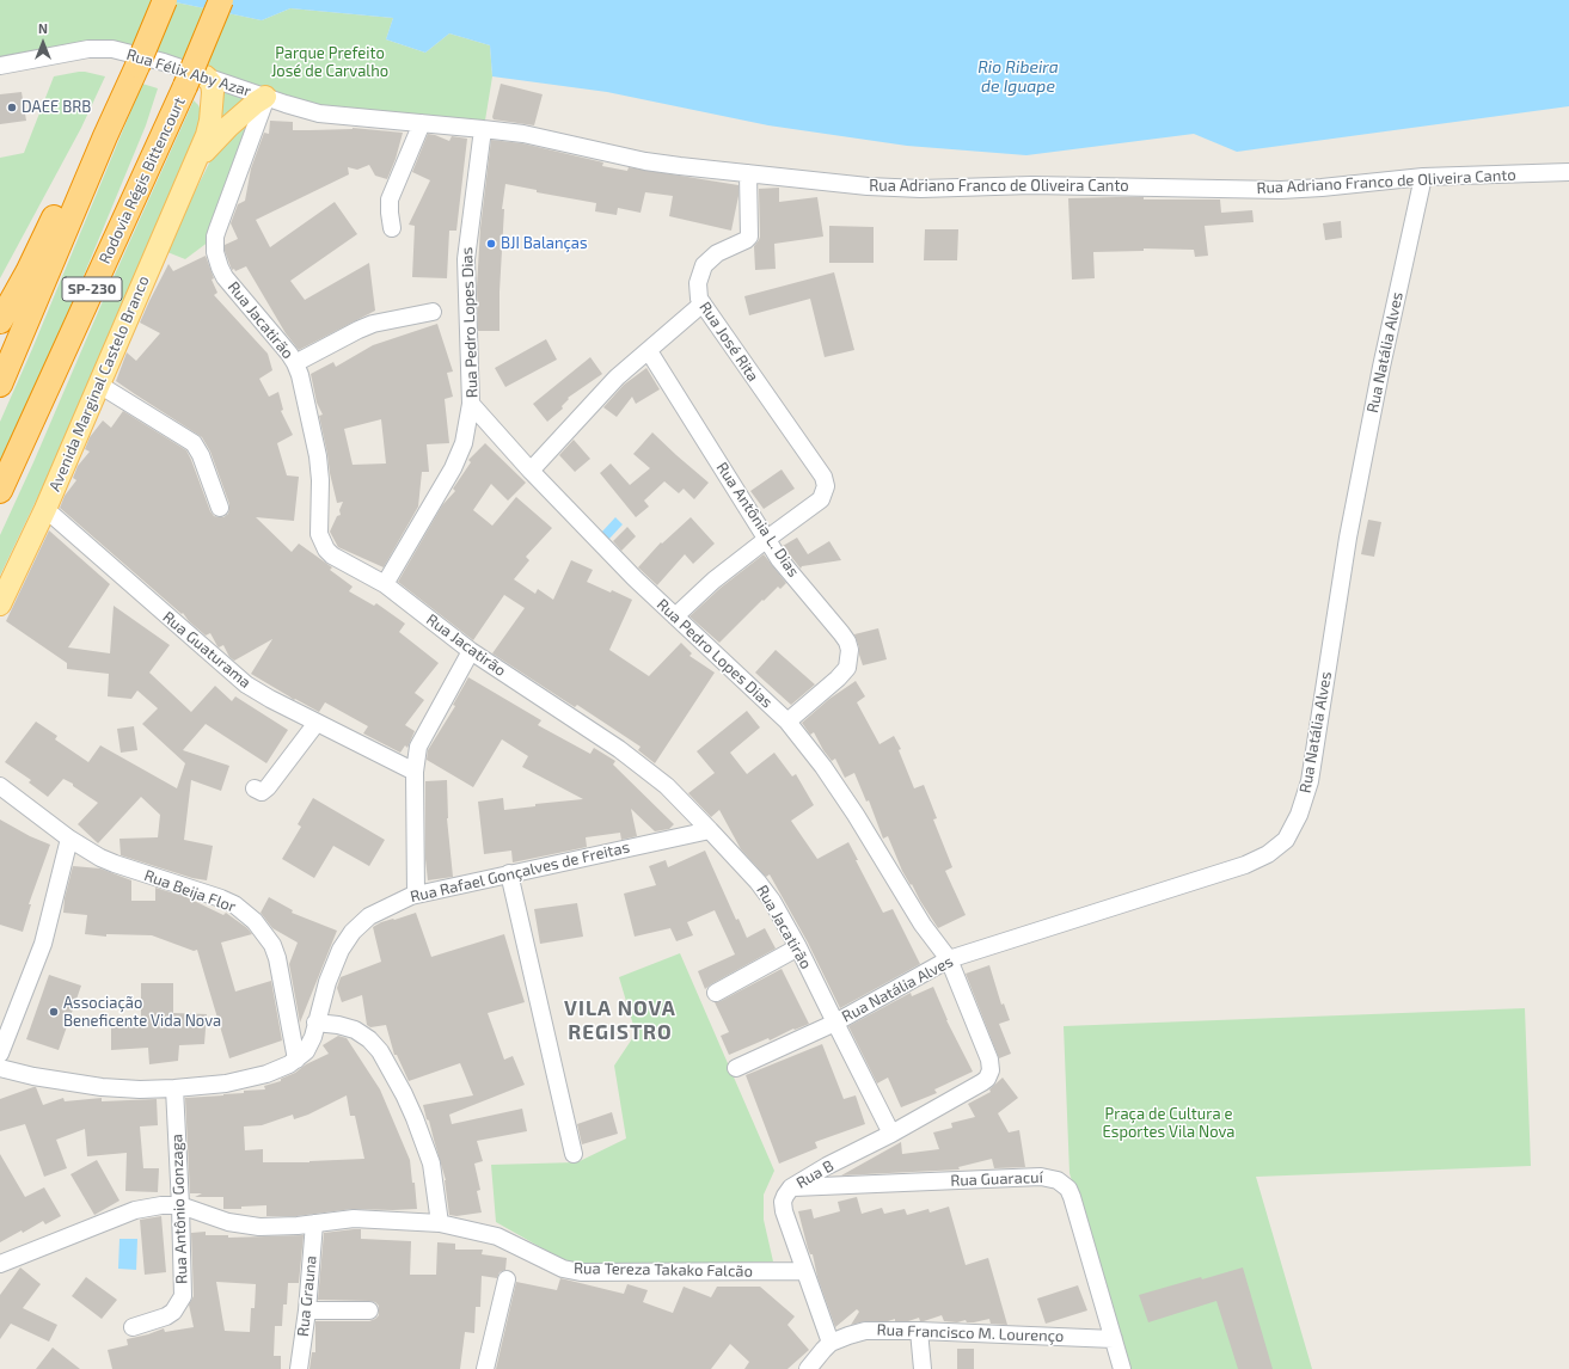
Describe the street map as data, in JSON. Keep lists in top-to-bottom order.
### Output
{
  "streets": {
    "highway": ["Rodovia Régis Bittencourt", "SP-230"],
    "main road": ["Avenida Marginal Castelo Branco"],
    "street": [
      "Rua Félix Aby Azar",
      "Rua Adriano Franco de Oliveira Canto",
      "Rua Jacatirão",
      "Rua Pedro Lopes Dias",
      "Rua José Rita",
      "Rua Natália Alves",
      "Rua Antônia L. Dias",
      "Rua Guaturama",
      "Rua Rafael Gonçalves de Freitas",
      "Rua Beija Flor",
      "Rua B",
      "Rua Guaracuí",
      "Rua Antônio Gonzaga",
      "Rua Tereza Takako Falcão",
      "Rua Grauna",
      "Rua Francisco M. Lourenço"
    ]
  },
  "crossings": [
    ["Rua Félix Aby Azar", "Rodovia Régis Bittencourt"],
    ["Rua Félix Aby Azar", "Rua Adriano Franco de Oliveira Canto"],
    ["Rua Félix Aby Azar", "Rua Jacatirão"],
    ["Rua Félix Aby Azar", "Avenida Marginal Castelo Branco"],
    ["Rodovia Régis Bittencourt", "Avenida Marginal Castelo Branco"],
    ["Rua Adriano Franco de Oliveira Canto", "Rua Jacatirão"],
    ["Rua Adriano Franco de Oliveira Canto", "Rua Pedro Lopes Dias"],
    ["Rua Adriano Franco de Oliveira Canto", "Rua José Rita"],
    ["Rua Adriano Franco de Oliveira Canto", "Rua Natália Alves"],
    ["Rua Adriano Franco de Oliveira Canto", "Avenida Marginal Castelo Branco"],
    ["Rua Jacatirão", "Rua Pedro Lopes Dias"],
    ["Rua Jacatirão", "Rua Natália Alves"],
    ["Rua Jacatirão", "Avenida Marginal Castelo Branco"],
    ["Rua Jacatirão", "Rua Rafael Gonçalves de Freitas"],
    ["Rua Jacatirão", "Rua B"],
    ["Rua Pedro Lopes Dias", "Rua Natália Alves"],
    ["Rua Pedro Lopes Dias", "Rua Antônia L. Dias"],
    ["Rua Pedro Lopes Dias", "Rua B"],
    ["Rua José Rita", "Rua Antônia L. Dias"],
    ["Avenida Marginal Castelo Branco", "Rua Guaturama"],
    ["Rua Rafael Gonçalves de Freitas", "Rua Beija Flor"],
    ["Rua Rafael Gonçalves de Freitas", "Rua Antônio Gonzaga"],
    ["Rua B", "Rua Guaracuí"],
    ["Rua B", "Rua Tereza Takako Falcão"],
    ["Rua B", "Rua Francisco M. Lourenço"],
    ["Rua Guaracuí", "Rua Francisco M. Lourenço"],
    ["Rua Antônio Gonzaga", "Rua Tereza Takako Falcão"],
    ["Rua Tereza Takako Falcão", "Rua Grauna"]
  ],
  "districts": ["VILA NOVA REGISTRO"],
  "water": ["Rio Ribeira de Iguape"],
  "parks": ["Parque Prefeito José de Carvalho", "Praça de Cultura e Esportes Vila Nova"],
  "places": ["DAEE BRB", "BJI Balanças", "Associação Beneficente Vida Nova"],
  "north": "top"
}
